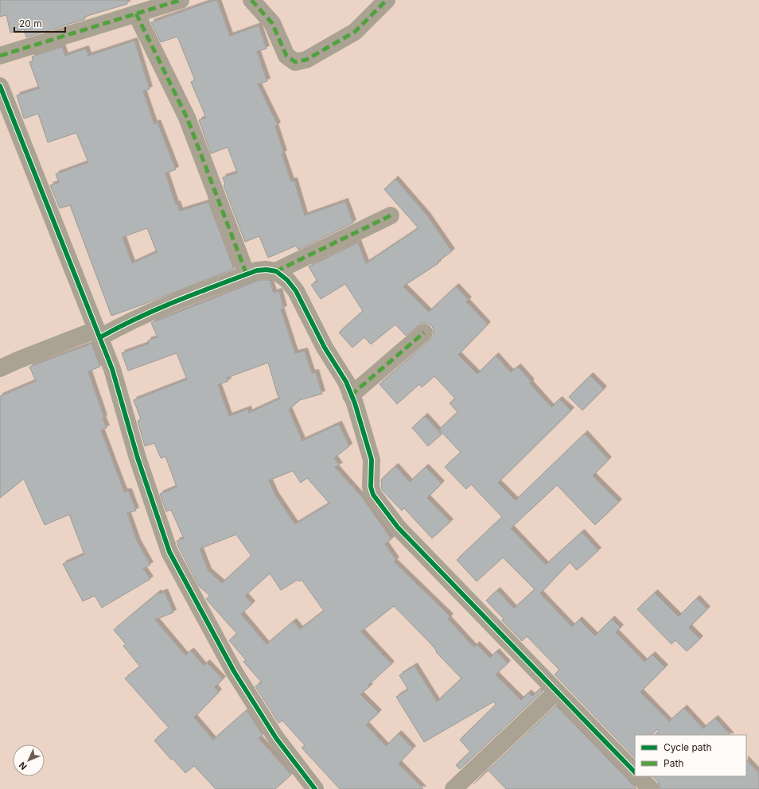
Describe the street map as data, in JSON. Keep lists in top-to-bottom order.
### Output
{
  "legend": ["Cycle path", "Path"],
  "scale_bar": "20 m",
  "north": "bottom left"
}
